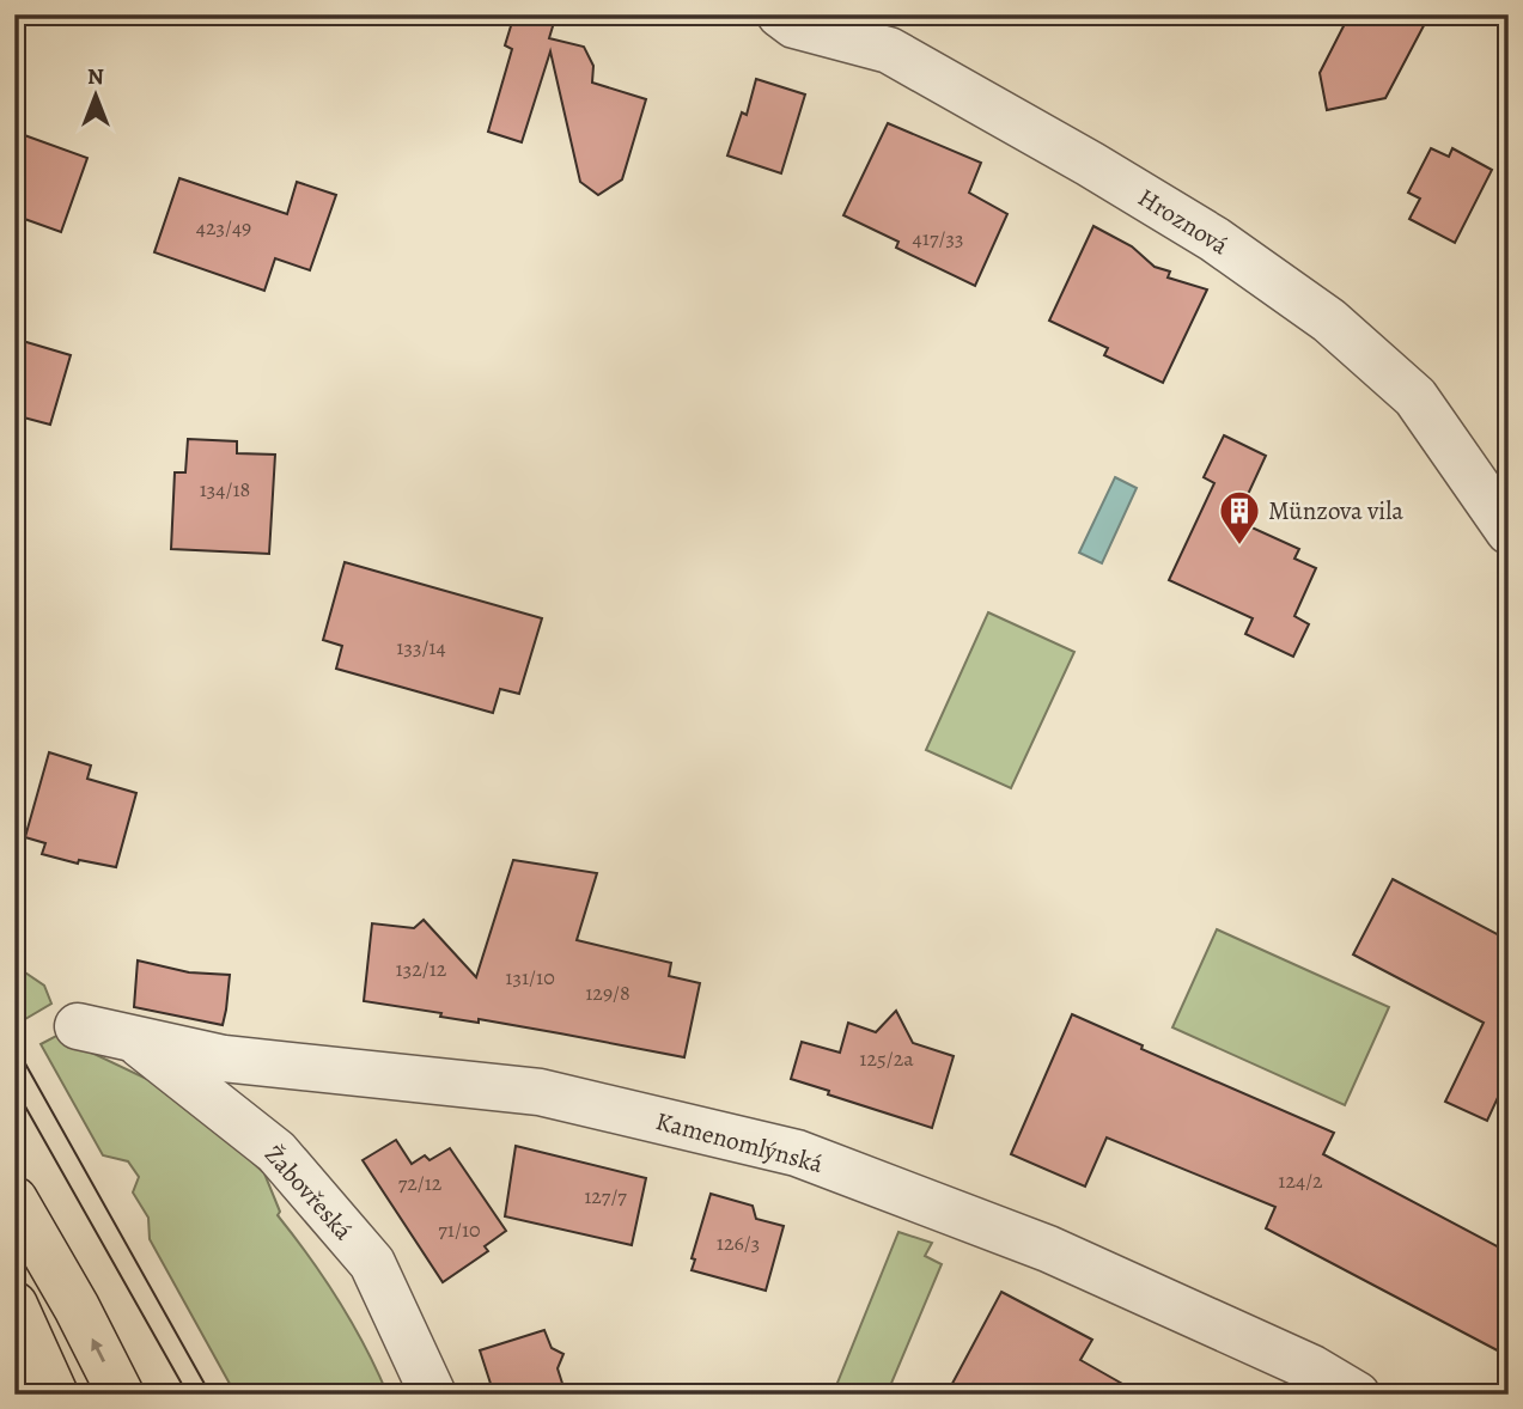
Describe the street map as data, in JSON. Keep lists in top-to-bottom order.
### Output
{
  "streets": {
    "street": ["Hroznová", "Kamenomlýnská", "Žabovřeská"]
  },
  "crossings": [
    ["Kamenomlýnská", "Žabovřeská"]
  ],
  "places": {
    "building": ["Münzova vila"]
  },
  "house_numbers": [
    "423/49",
    "417/33",
    "134/18",
    "133/14",
    "132/12",
    "131/10",
    "129/8",
    "125/2a",
    "124/2",
    "72/12",
    "127/7",
    "71/10",
    "126/3"
  ],
  "north": "top"
}
